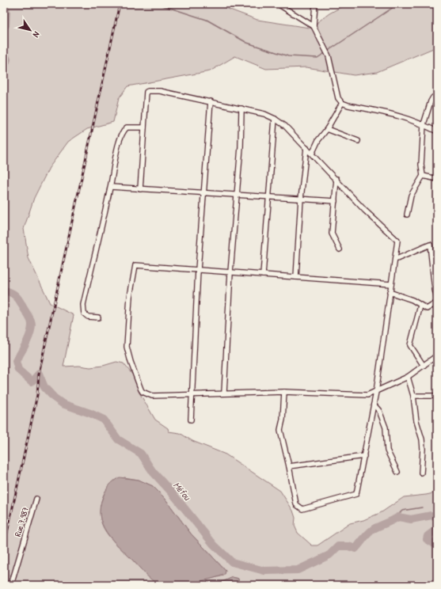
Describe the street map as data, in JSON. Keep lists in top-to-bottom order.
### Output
{
  "streets": {
    "street": ["Rue 7.987"]
  },
  "water": ["Méfou"],
  "north": "bottom right"
}
